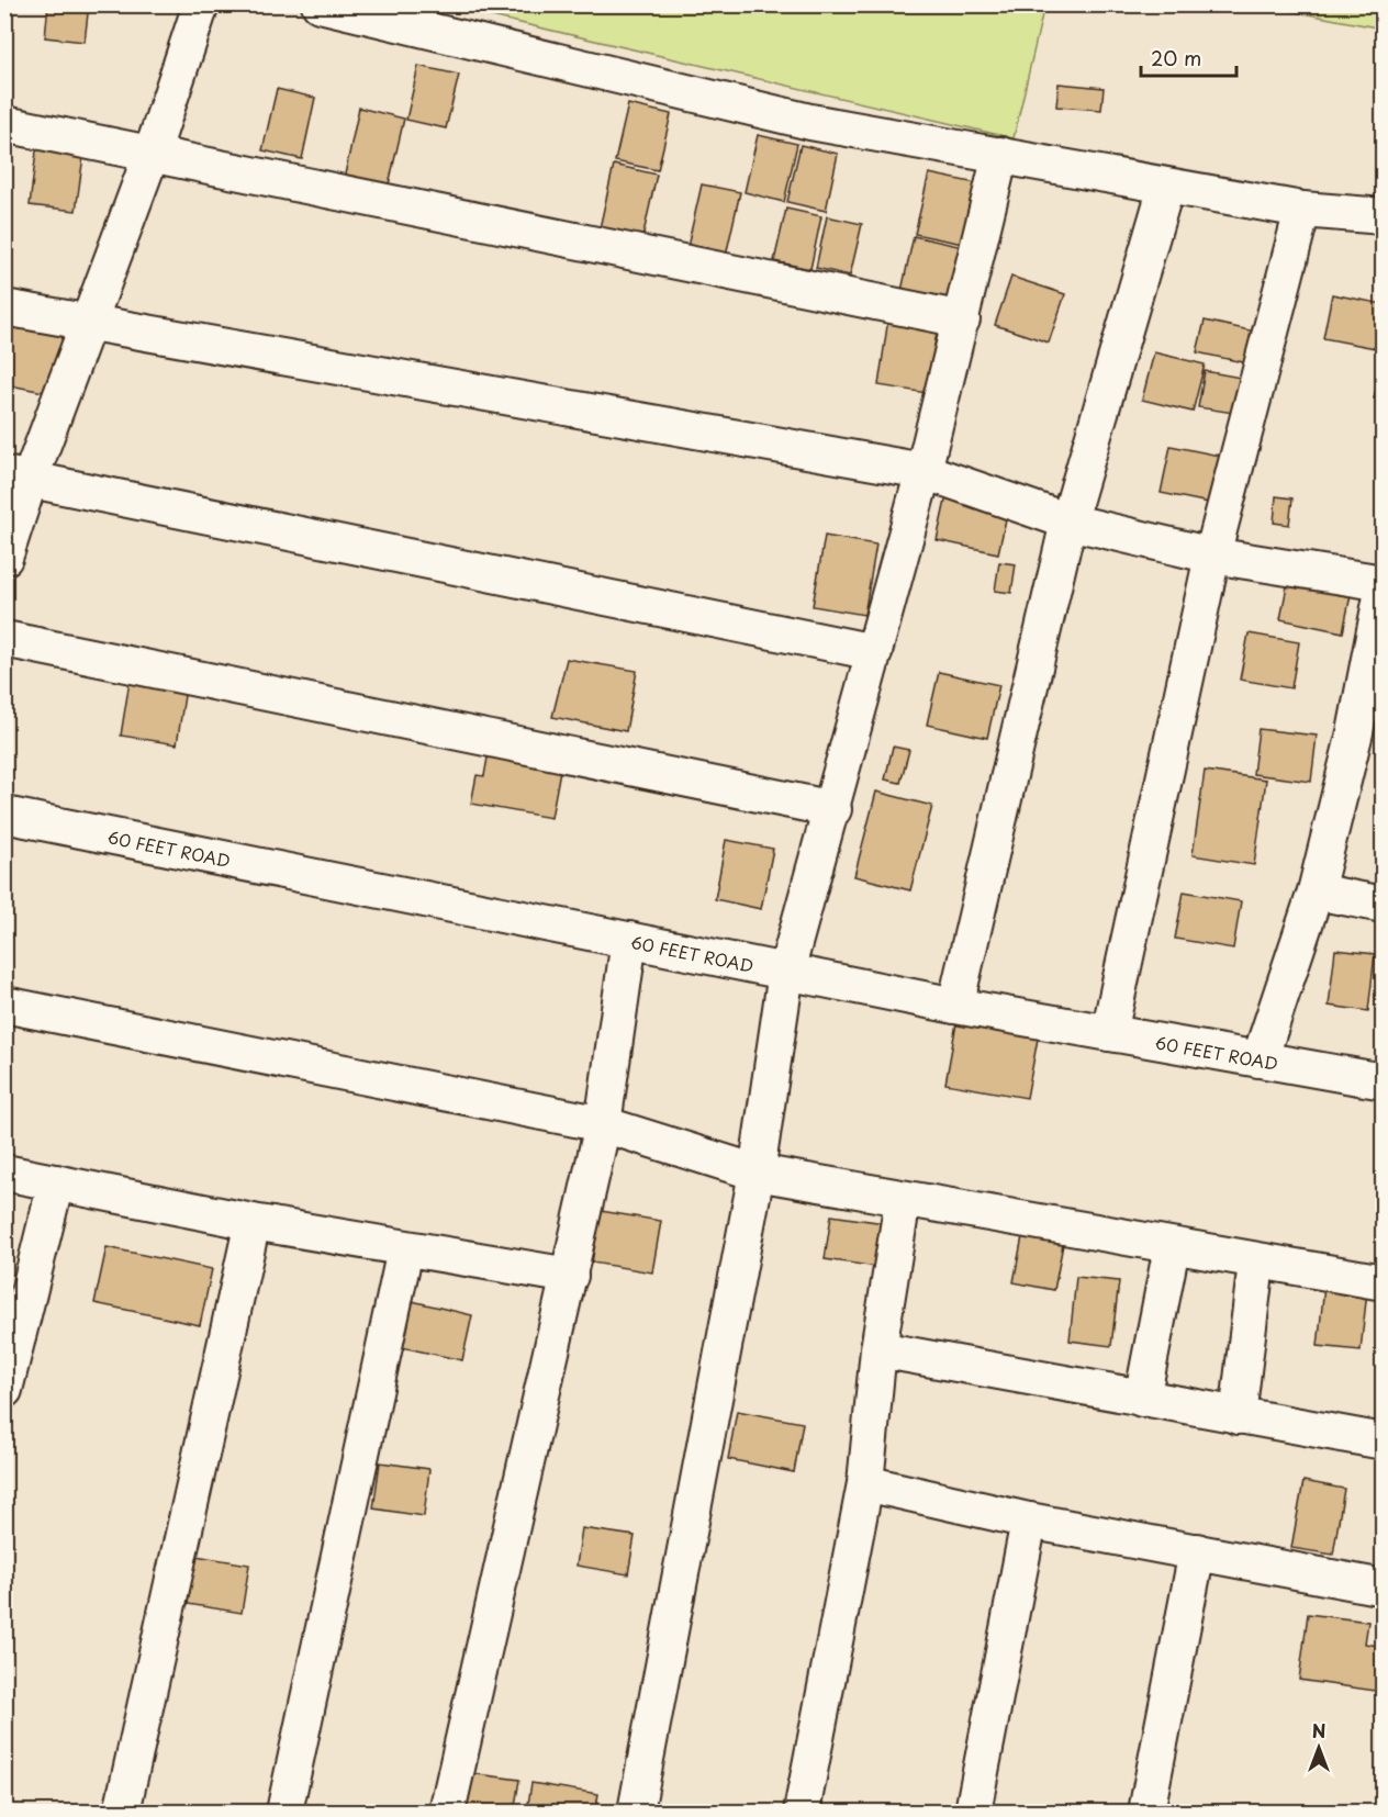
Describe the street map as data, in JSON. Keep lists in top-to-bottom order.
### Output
{
  "streets": {
    "street": ["60 FEET ROAD"]
  },
  "scale_bar": "20 m",
  "north": "top"
}
